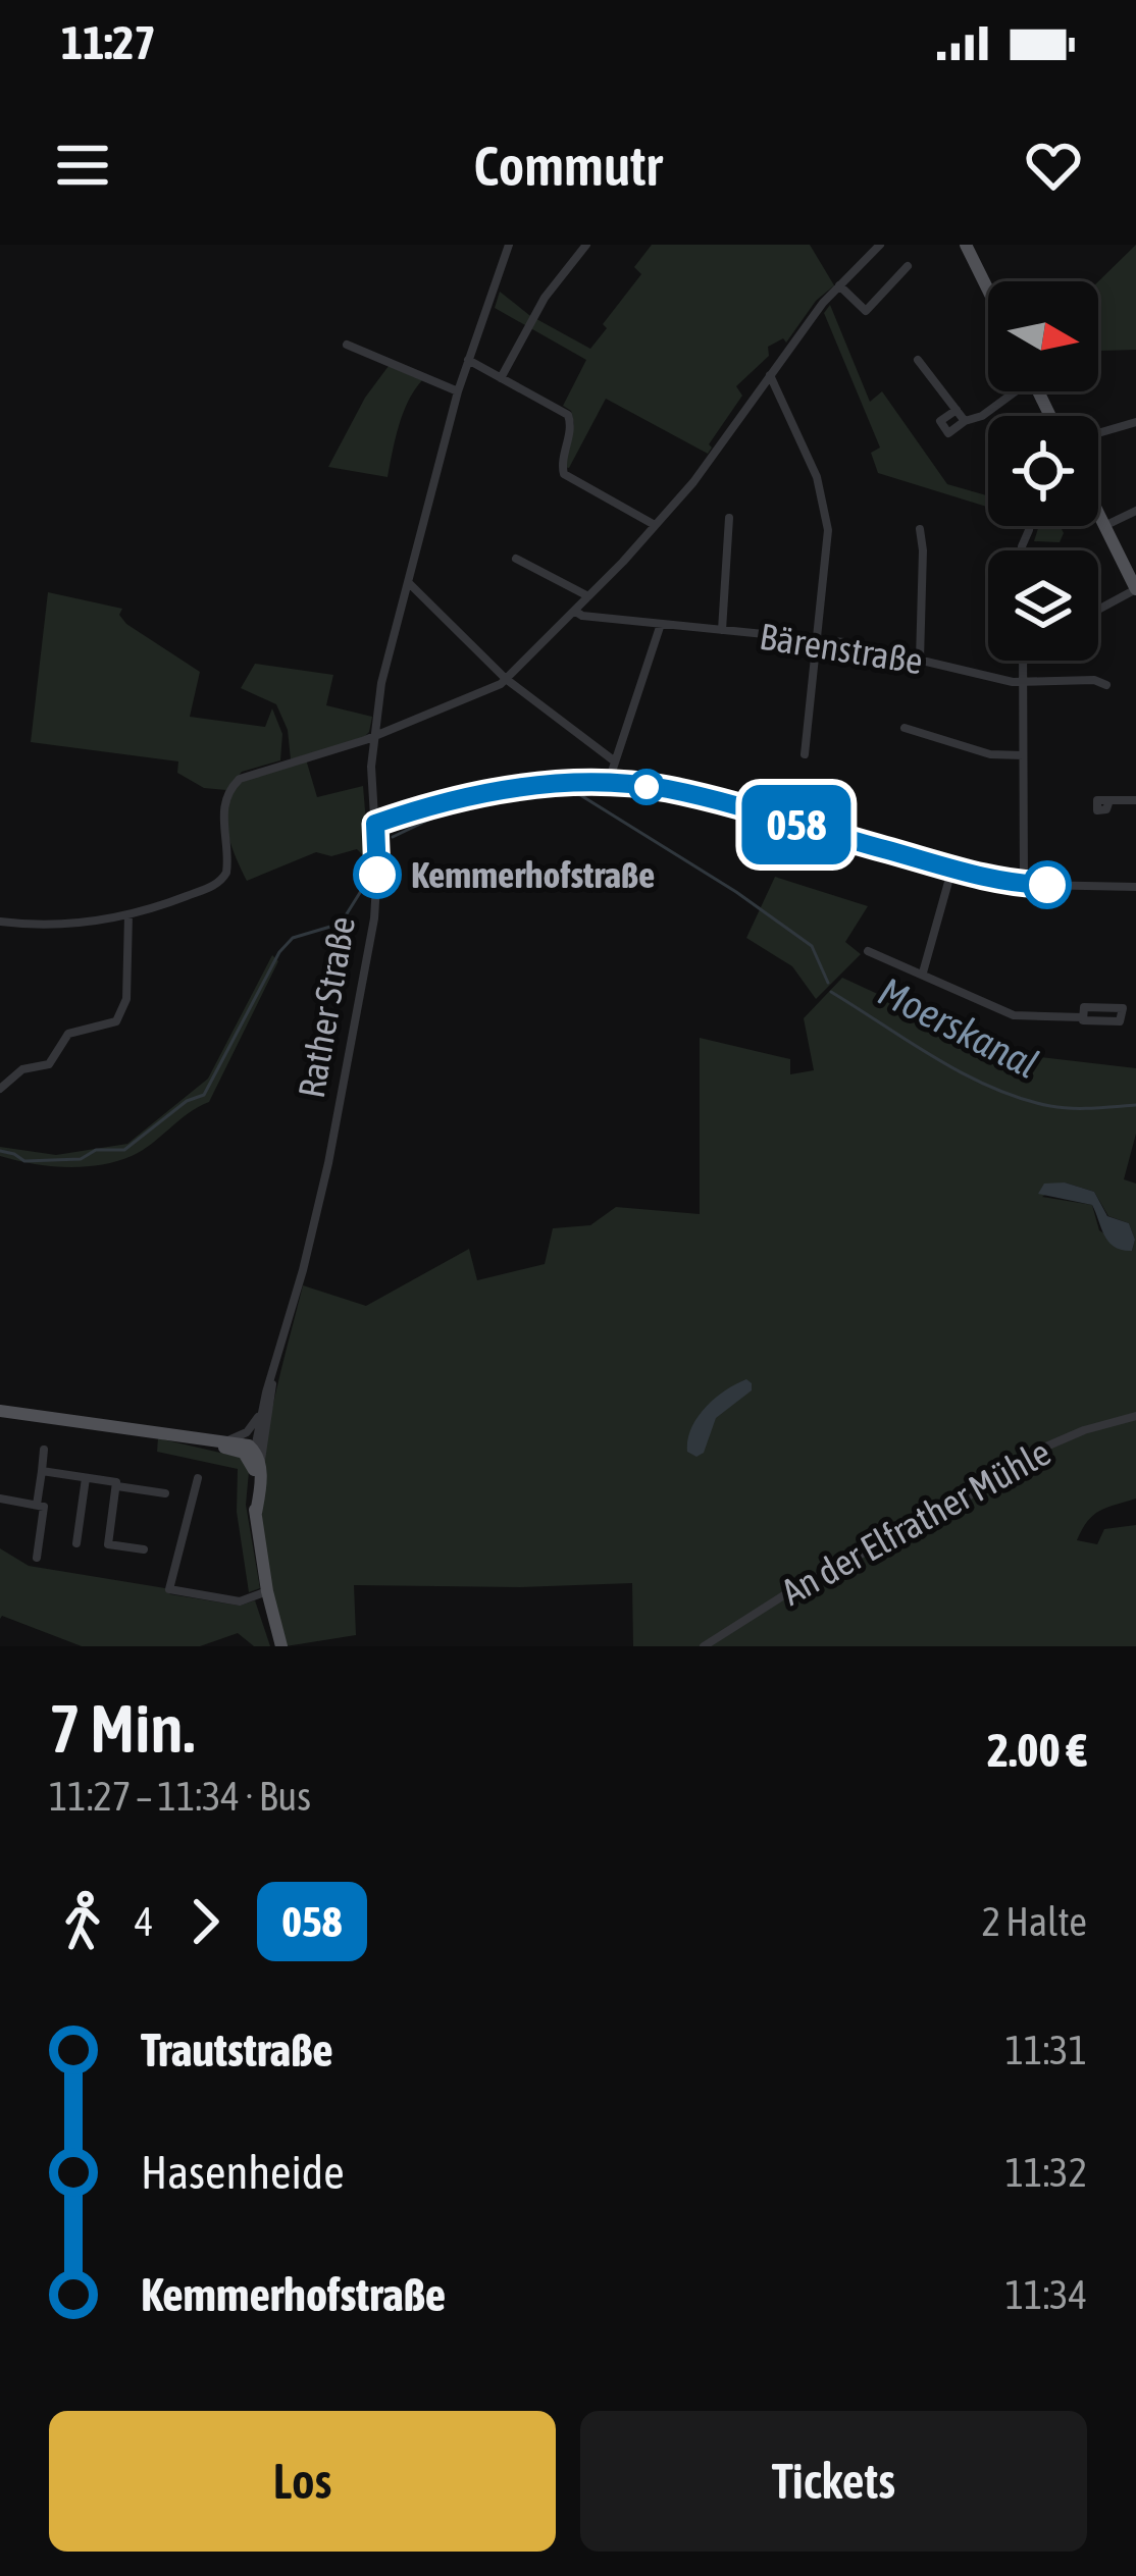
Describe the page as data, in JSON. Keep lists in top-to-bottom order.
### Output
{
  "streets": {
    "street": ["Bärenstraße", "Rather Straße", "An der Elfrather Mühle"]
  },
  "water": ["Moerskanal"],
  "places": ["Kemmerhofstraße"],
  "lines": ["bus line 058"],
  "north": "right",
  "page": {
    "status": "11:27",
    "header": "Commutr",
    "on_map": "058",
    "heading": ["7 Min.", "11:27 – 11:34 · Bus", "2.00 €"],
    "legs": ["4", "058", "2 Halte"],
    "list": [
      {
        "name": "Trautstraße",
        "value": "11:31"
      },
      {
        "name": "Hasenheide",
        "value": "11:32"
      },
      {
        "name": "Kemmerhofstraße",
        "value": "11:34"
      }
    ],
    "buttons": ["Los", "Tickets"]
  }
}
